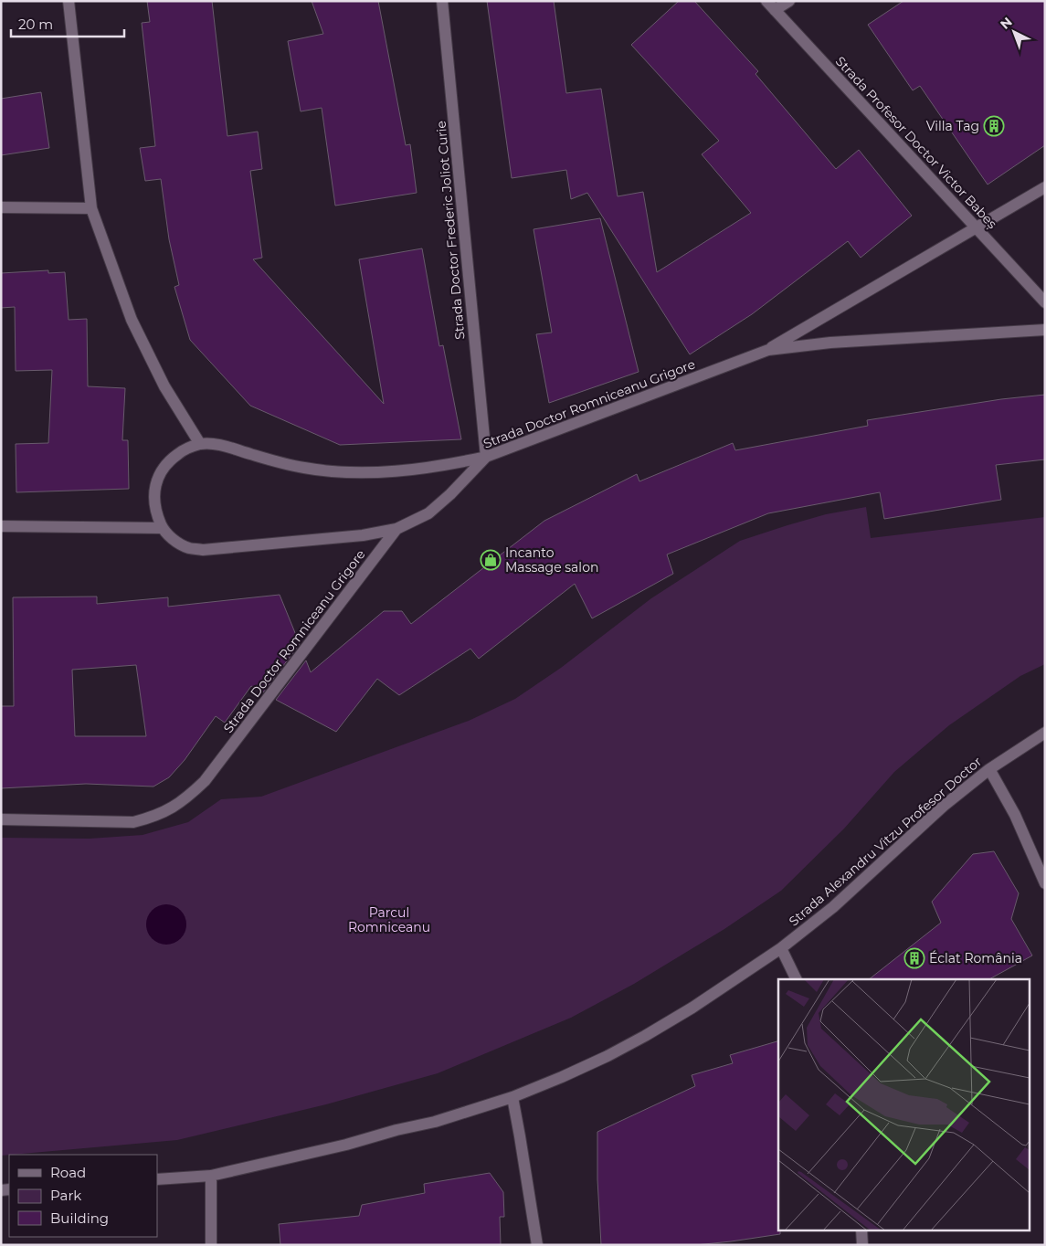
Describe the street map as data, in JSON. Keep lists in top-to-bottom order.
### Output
{
  "streets": {
    "street": [
      "Strada Profesor Doctor Victor Babeș",
      "Strada Doctor Frederic Joliot Curie",
      "Strada Doctor Romniceanu Grigore",
      "Strada Alexandru Vitzu Profesor Doctor"
    ]
  },
  "crossings": [
    ["Strada Doctor Frederic Joliot Curie", "Strada Doctor Romniceanu Grigore"]
  ],
  "parks": ["Parcul Romniceanu"],
  "places": {
    "building": ["Villa Tag", "Éclat România"],
    "shop": ["Incanto Massage salon"]
  },
  "legend": ["Road", "Park", "Building"],
  "scale_bar": "20 m",
  "north": "top left"
}
